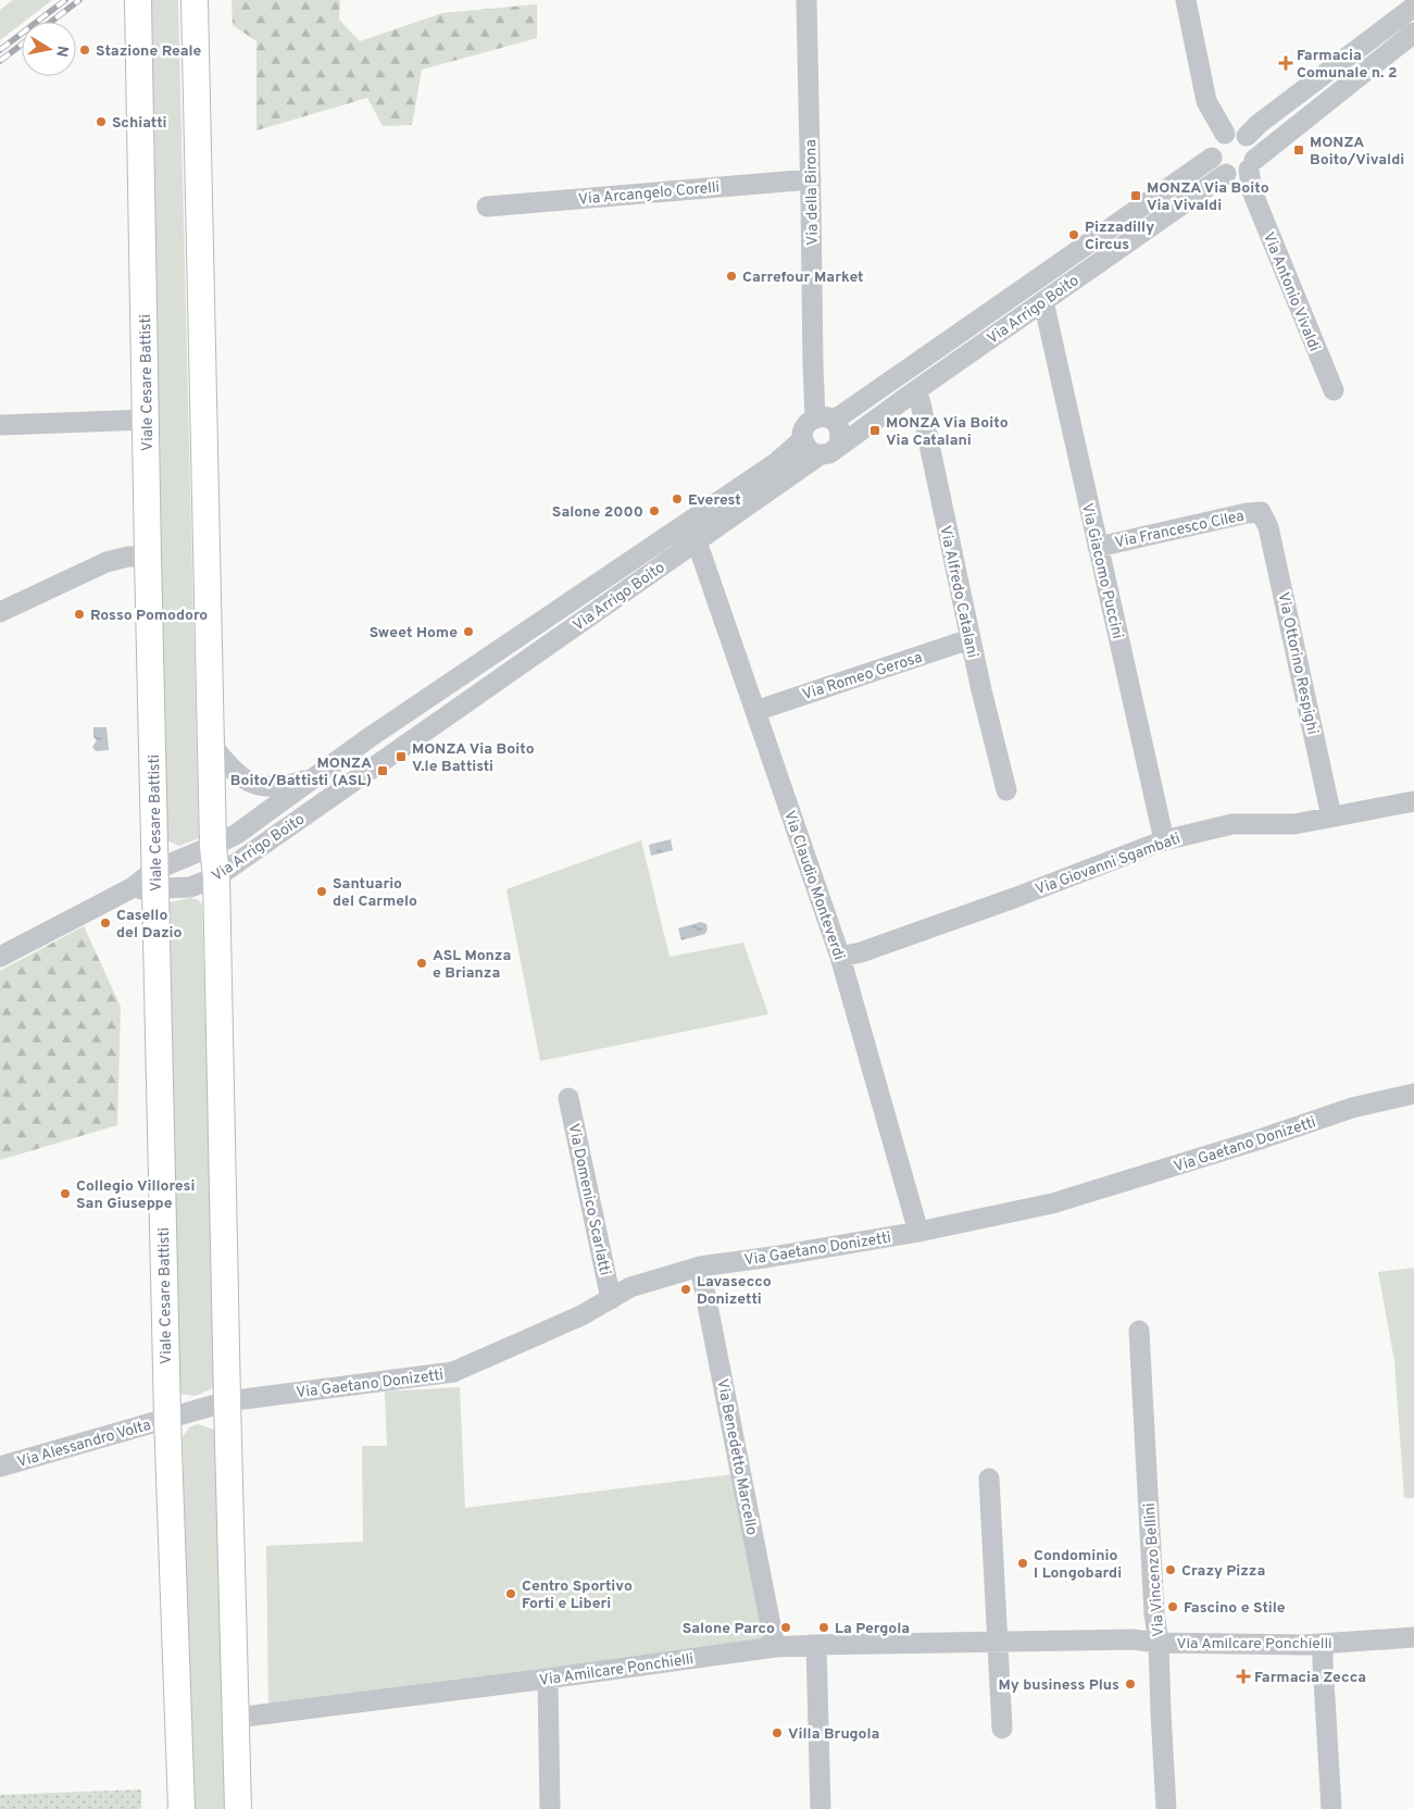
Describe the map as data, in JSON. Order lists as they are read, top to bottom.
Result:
{
  "streets": {
    "main road": ["Viale Cesare Battisti"],
    "street": [
      "Via Arcangelo Corelli",
      "Via della Birona",
      "Via Antonio Vivaldi",
      "Via Arrigo Boito",
      "Via Francesco Cilea",
      "Via Giacomo Puccini",
      "Via Alfredo Catalani",
      "Via Ottorino Respighi",
      "Via Romeo Gerosa",
      "Via Giovanni Sgambati",
      "Via Claudio Monteverdi",
      "Via Gaetano Donizetti",
      "Via Domenico Scarlatti",
      "Via Alessandro Volta",
      "Via Benedetto Marcello",
      "Via Vincenzo Bellini",
      "Via Amilcare Ponchielli"
    ]
  },
  "crossings": [
    ["Via Arcangelo Corelli", "Via della Birona"],
    ["Via della Birona", "Via Arrigo Boito"],
    ["Via Antonio Vivaldi", "Via Arrigo Boito"],
    ["Via Arrigo Boito", "Viale Cesare Battisti"],
    ["Via Arrigo Boito", "Via Giacomo Puccini"],
    ["Via Arrigo Boito", "Via Alfredo Catalani"],
    ["Via Arrigo Boito", "Via Claudio Monteverdi"],
    ["Viale Cesare Battisti", "Via Gaetano Donizetti"],
    ["Viale Cesare Battisti", "Via Alessandro Volta"],
    ["Via Francesco Cilea", "Via Giacomo Puccini"],
    ["Via Francesco Cilea", "Via Ottorino Respighi"],
    ["Via Giacomo Puccini", "Via Giovanni Sgambati"],
    ["Via Alfredo Catalani", "Via Romeo Gerosa"],
    ["Via Ottorino Respighi", "Via Giovanni Sgambati"],
    ["Via Romeo Gerosa", "Via Claudio Monteverdi"],
    ["Via Giovanni Sgambati", "Via Claudio Monteverdi"],
    ["Via Claudio Monteverdi", "Via Gaetano Donizetti"],
    ["Via Gaetano Donizetti", "Via Domenico Scarlatti"],
    ["Via Gaetano Donizetti", "Via Alessandro Volta"],
    ["Via Gaetano Donizetti", "Via Benedetto Marcello"],
    ["Via Benedetto Marcello", "Via Amilcare Ponchielli"],
    ["Via Vincenzo Bellini", "Via Amilcare Ponchielli"]
  ],
  "places": {
    "other": [
      "Stazione Reale",
      "Schiatti",
      "Pizzadilly Circus",
      "Carrefour Market",
      "Everest",
      "Salone 2000",
      "Rosso Pomodoro",
      "Sweet Home",
      "Santuario del Carmelo",
      "Casello del Dazio",
      "ASL Monza e Brianza",
      "Collegio Villoresi San Giuseppe",
      "Lavasecco Donizetti",
      "Condominio I Longobardi",
      "Crazy Pizza",
      "Centro Sportivo Forti e Liberi",
      "Fascino e Stile",
      "Salone Parco",
      "La Pergola",
      "My business Plus",
      "Villa Brugola"
    ],
    "health": ["Farmacia Comunale n. 2", "Farmacia Zecca"],
    "transit": [
      "MONZA Boito/Vivaldi",
      "MONZA Via Boito Via Vivaldi",
      "MONZA Via Boito Via Catalani",
      "MONZA Via Boito V.le Battisti",
      "MONZA Boito/Battisti (ASL)"
    ]
  },
  "north": "right"
}
